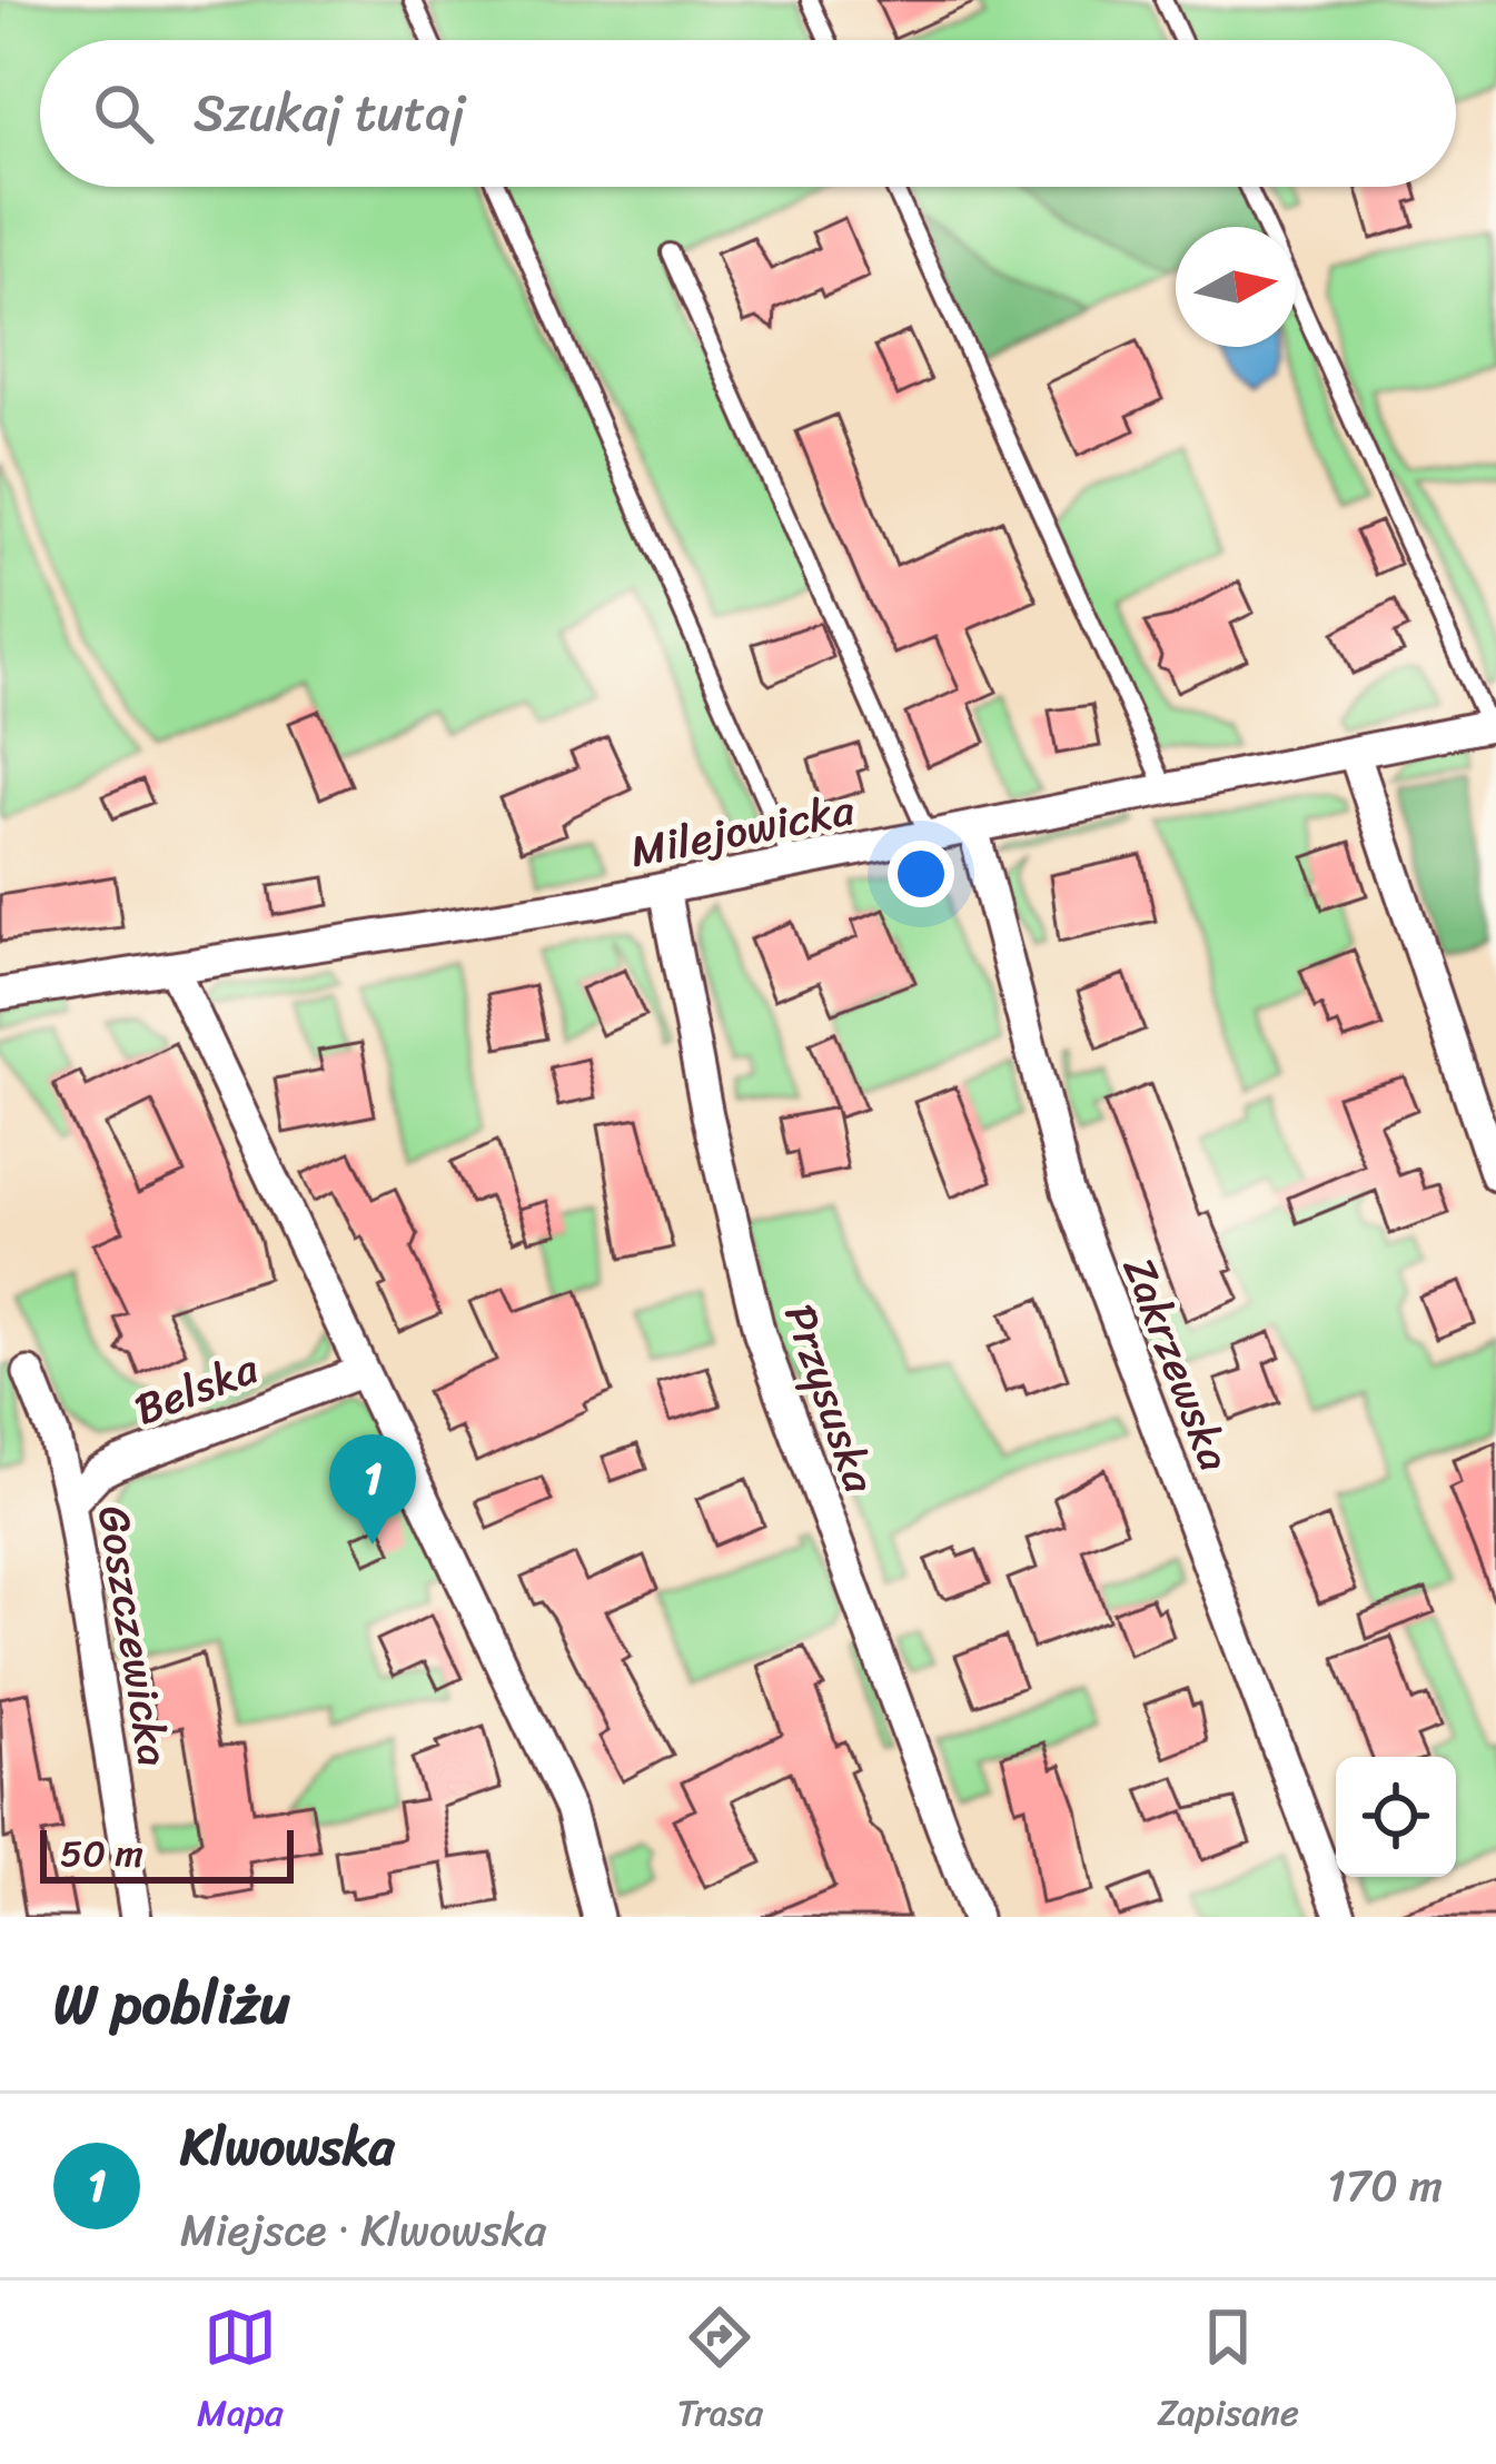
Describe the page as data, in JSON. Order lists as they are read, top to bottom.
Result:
{
  "streets": {
    "street": [
      "Milejowicka",
      "Zakrzewska",
      "Belska",
      "Przysuska",
      "Goszczewicka"
    ]
  },
  "crossings": [
    ["Milejowicka", "Zakrzewska"],
    ["Milejowicka", "Przysuska"],
    ["Belska", "Goszczewicka"]
  ],
  "scale_bar": "50 m",
  "north": "right",
  "page": {
    "search": "Szukaj tutaj",
    "pins": "1",
    "scale": "50 m",
    "heading": "W pobliżu",
    "list": [
      {
        "mark": "1",
        "name": "Klwowska",
        "note": "Miejsce · Klwowska",
        "value": "170 m"
      }
    ],
    "nav": ["Mapa", "Trasa", "Zapisane"]
  }
}
